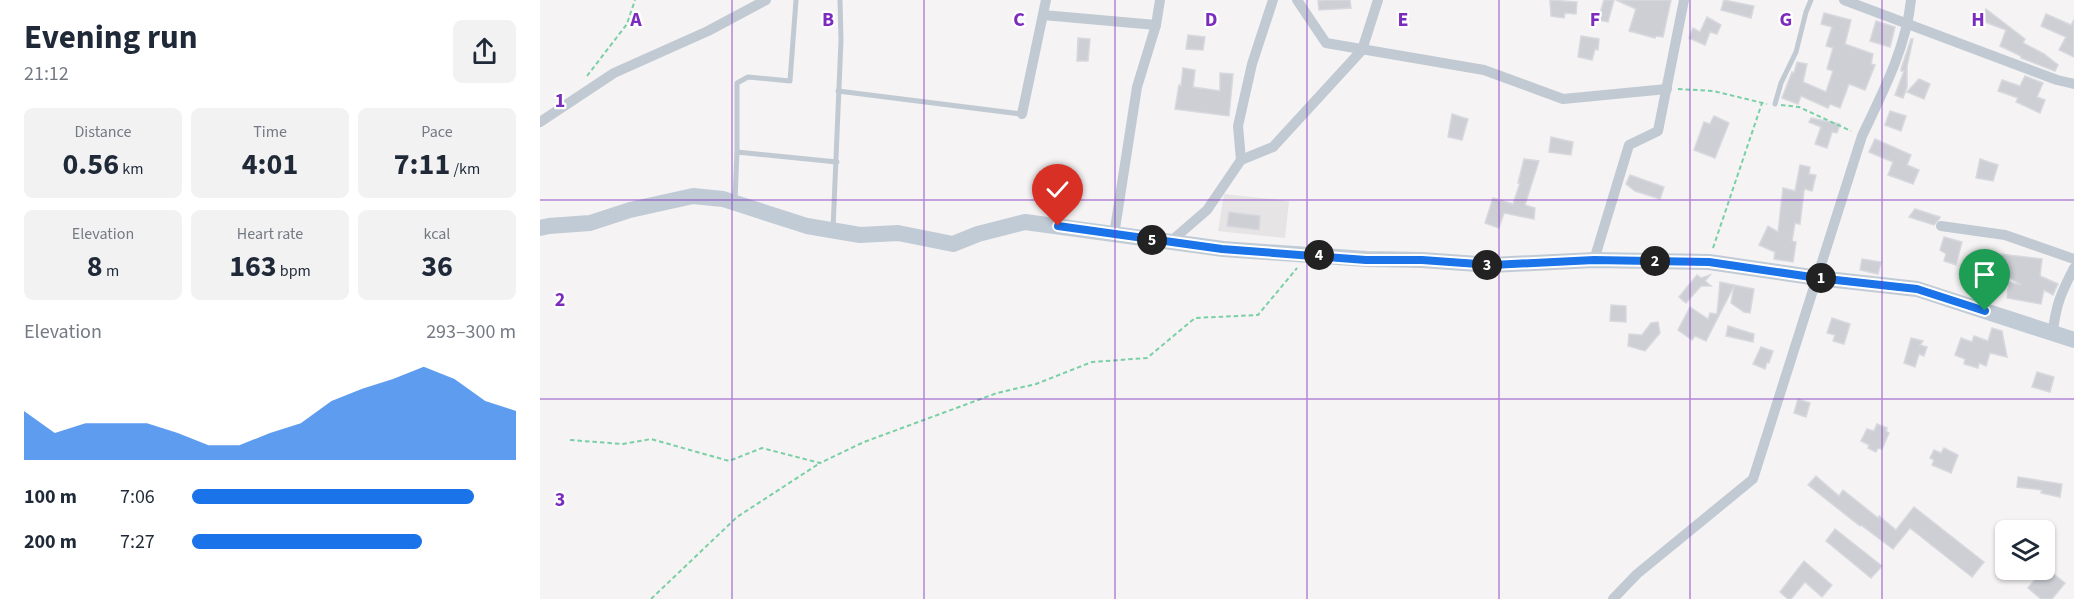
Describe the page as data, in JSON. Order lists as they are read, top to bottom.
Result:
{
  "page": {
    "heading": ["Evening run", "21:12"],
    "stats": [
      ["Distance", "0.56 km"],
      ["Time", "4:01"],
      ["Pace", "7:11 /km"],
      ["Elevation", "8 m"],
      ["Heart rate", "163 bpm"],
      ["kcal", "36"]
    ],
    "pins": [
      "5",
      "4",
      "2",
      "3",
      "1"
    ],
    "chart": ["Elevation", "293–300 m"],
    "list": [
      {
        "name": "100 m",
        "note": "7:06"
      },
      {
        "name": "200 m",
        "note": "7:27"
      }
    ]
  },
  "grid": {
    "columns": [
      "A",
      "B",
      "C",
      "D",
      "E",
      "F",
      "G",
      "H"
    ],
    "rows": ["1", "2", "3"]
  }
}
